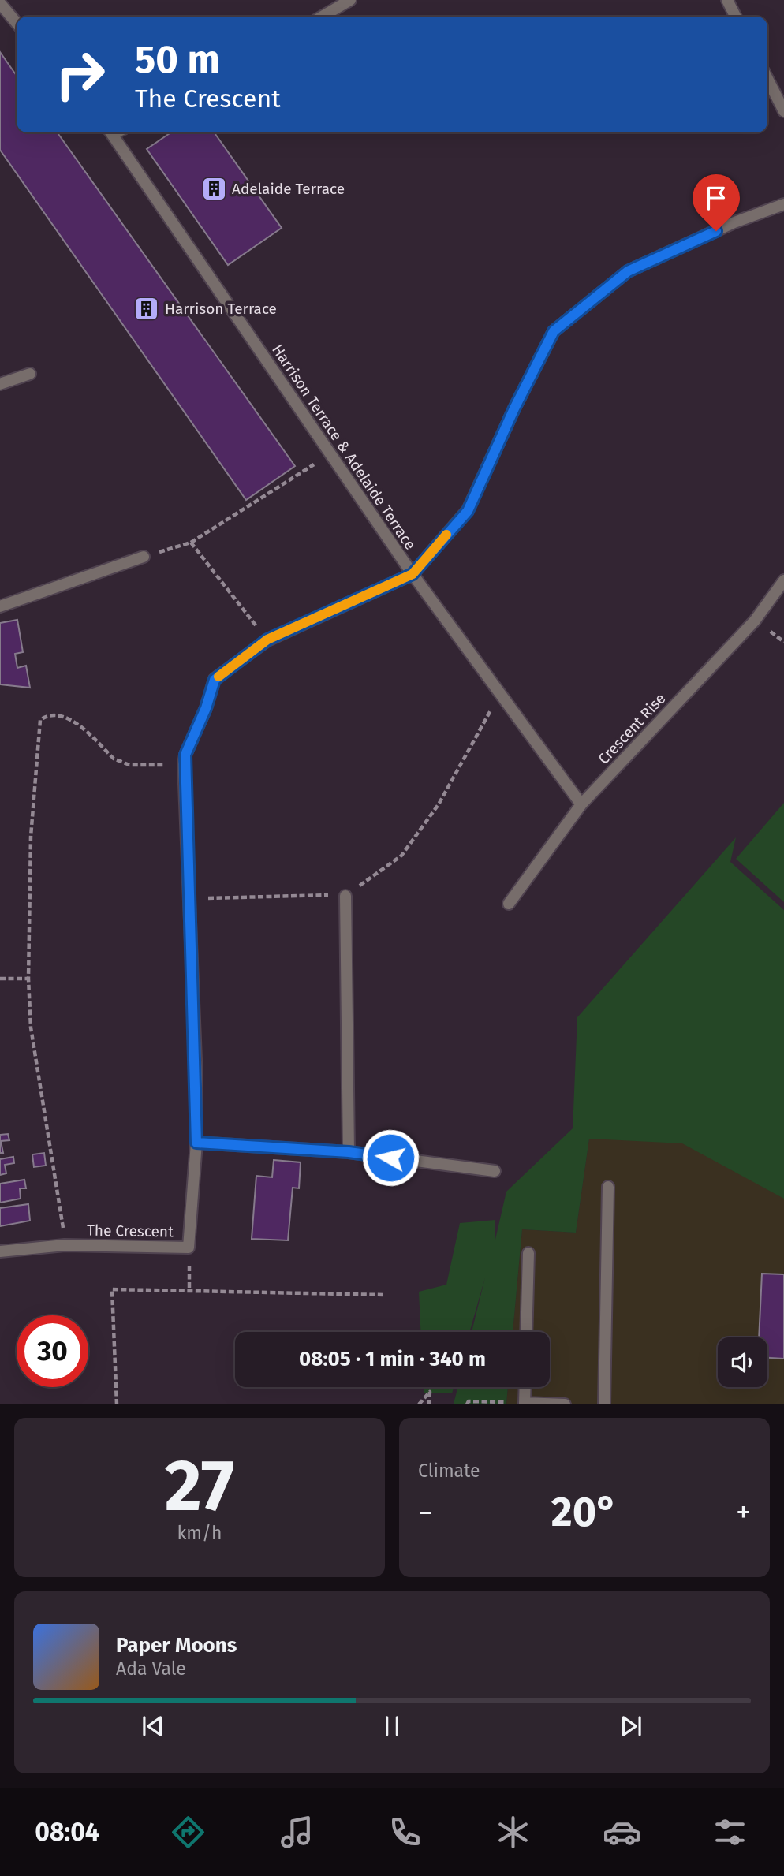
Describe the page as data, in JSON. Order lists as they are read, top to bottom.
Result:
{
  "streets": {
    "street": ["Harrison Terrace & Adelaide Terrace", "Crescent Rise", "The Crescent"]
  },
  "crossings": [
    ["Harrison Terrace & Adelaide Terrace", "Crescent Rise"],
    ["Harrison Terrace & Adelaide Terrace", "The Crescent"]
  ],
  "places": {
    "building": ["Adelaide Terrace", "Harrison Terrace"]
  },
  "page": {
    "turn": ["50 m", "The Crescent"],
    "limit": "30",
    "trip": "08:05 · 1 min · 340 m",
    "tile": [
      ["27", "km/h"],
      "Climate"
    ],
    "heat": ["−", "20°", "+"],
    "song": ["Paper Moons", "Ada Vale"],
    "tabs": "08:04"
  }
}
